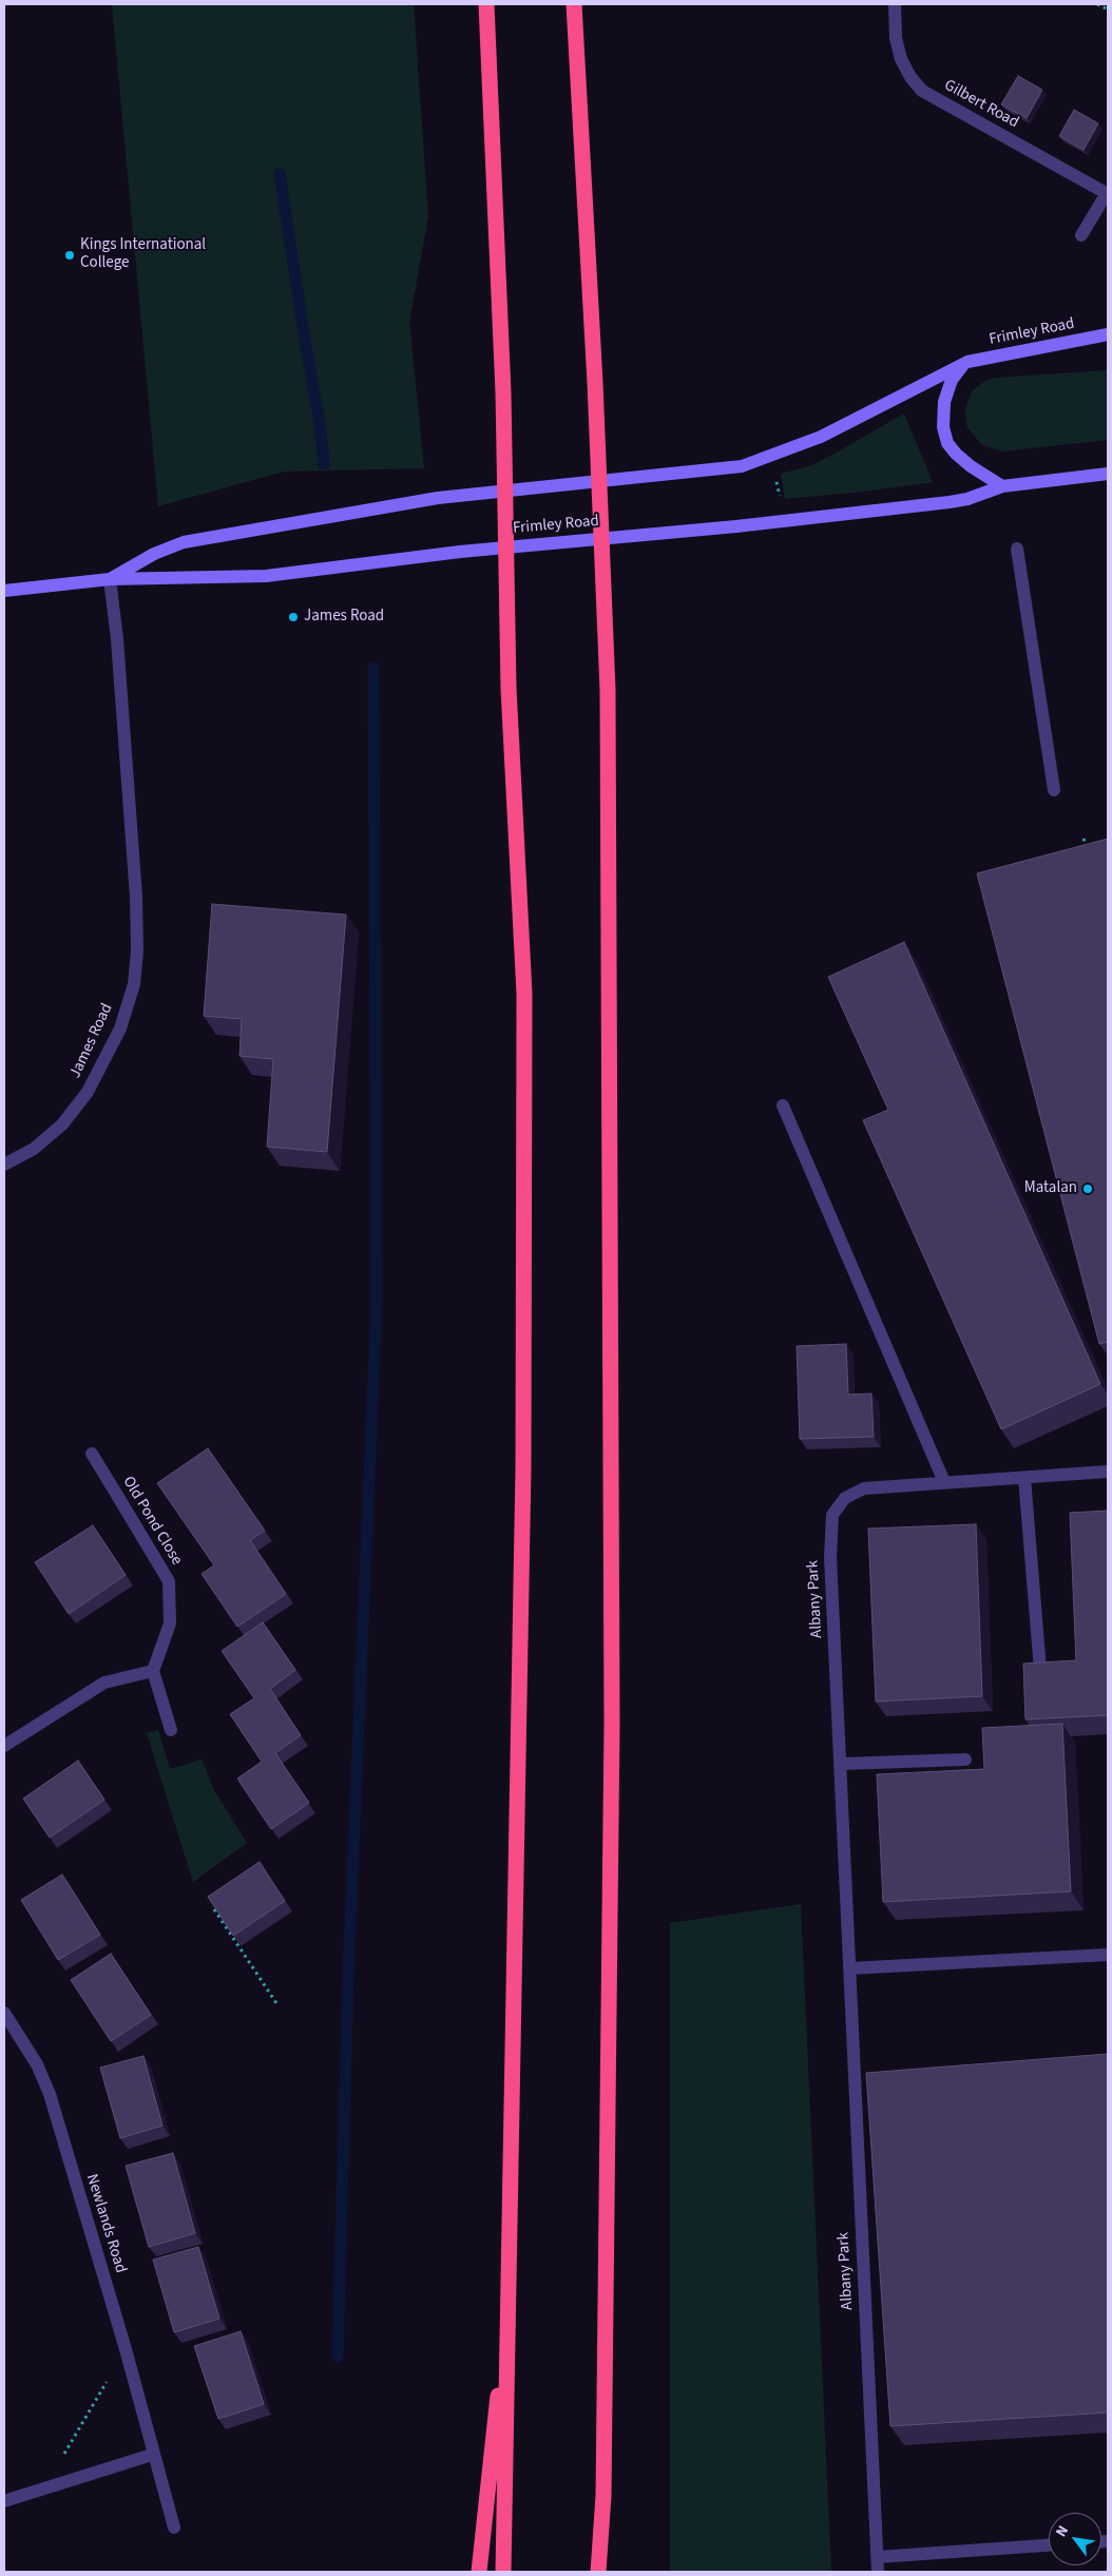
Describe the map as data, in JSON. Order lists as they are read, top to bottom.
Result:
{
  "streets": {
    "main road": ["Frimley Road"],
    "street": [
      "Gilbert Road",
      "James Road",
      "Old Pond Close",
      "Albany Park",
      "Newlands Road"
    ]
  },
  "crossings": [
    ["Frimley Road", "James Road"]
  ],
  "places": ["Kings International College", "James Road", "Matalan"],
  "north": "top left"
}
